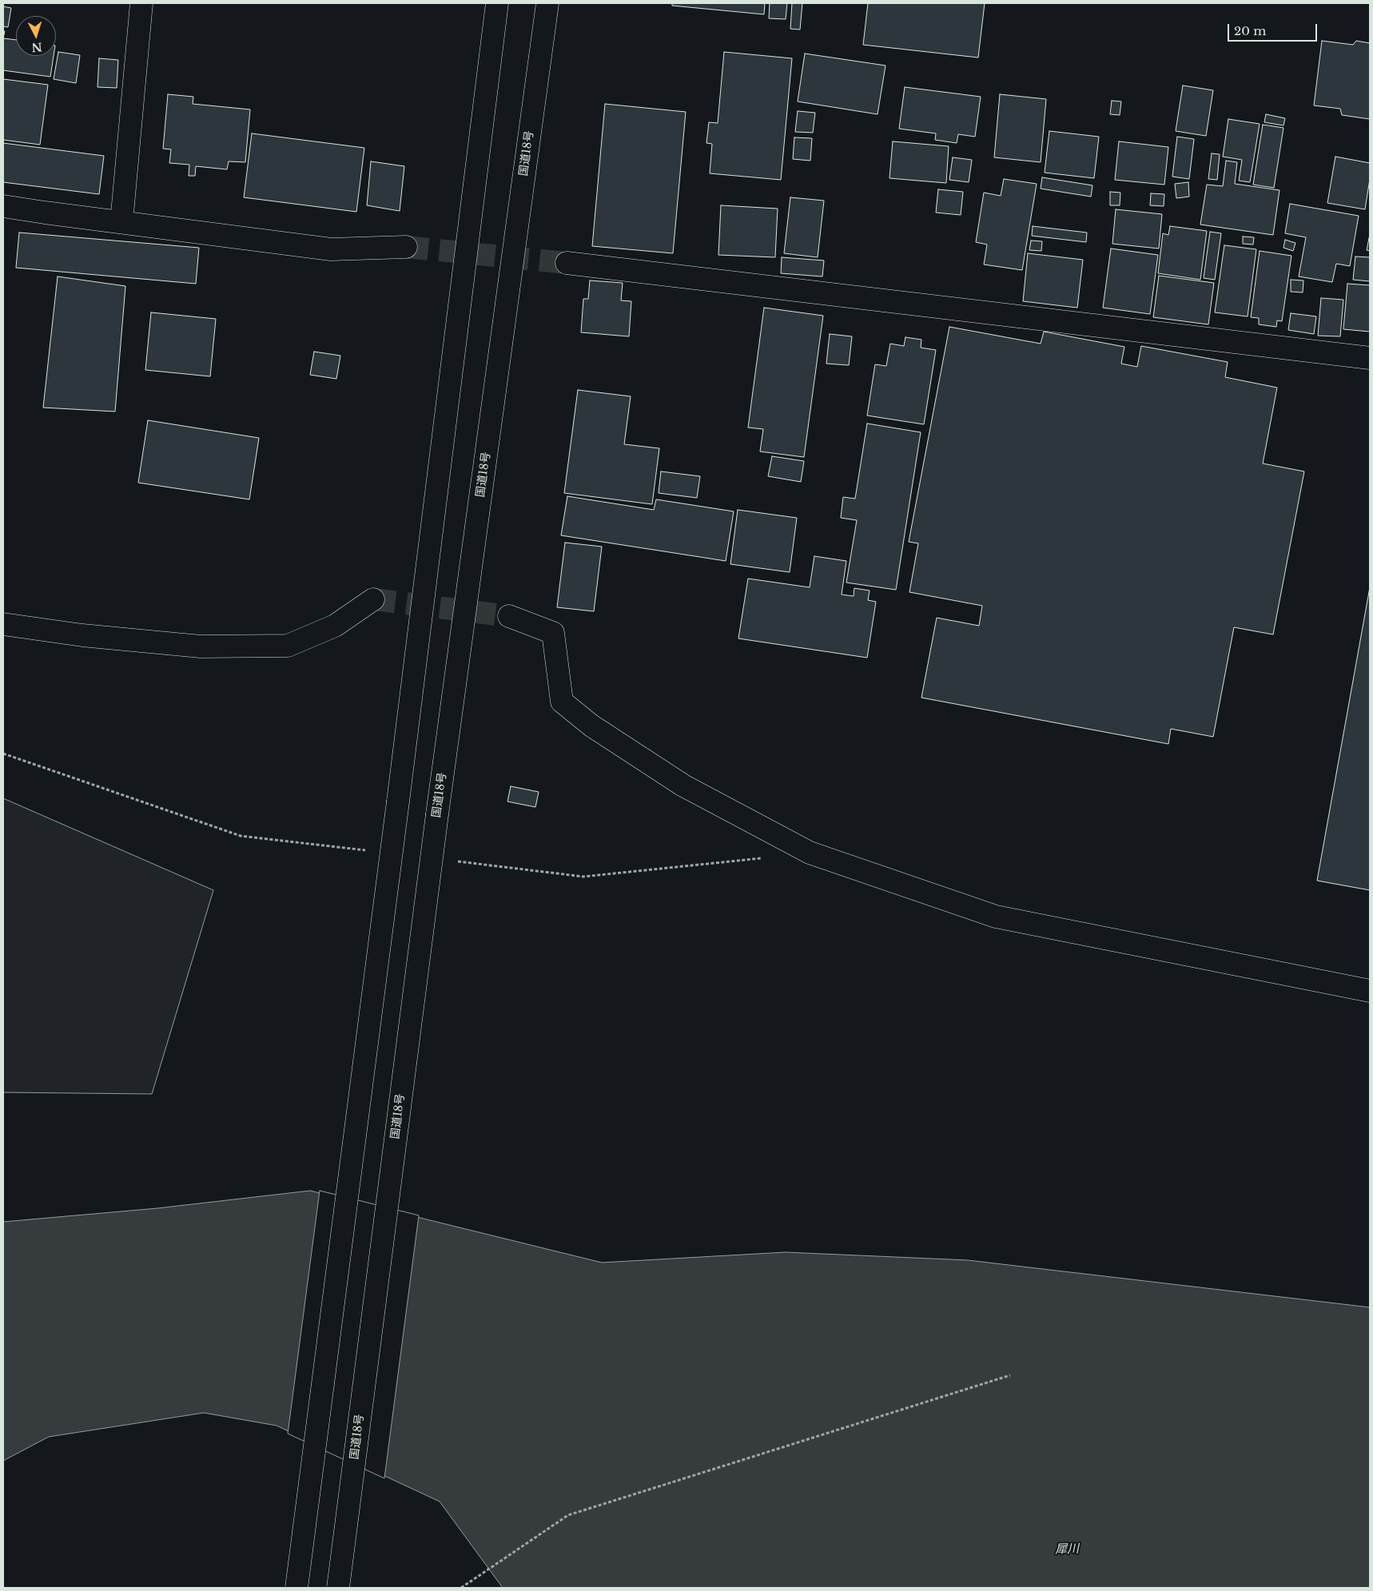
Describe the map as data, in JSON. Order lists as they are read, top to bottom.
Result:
{
  "streets": {
    "main road": ["国道18号"]
  },
  "water": ["犀川"],
  "scale_bar": "20 m",
  "north": "bottom"
}
